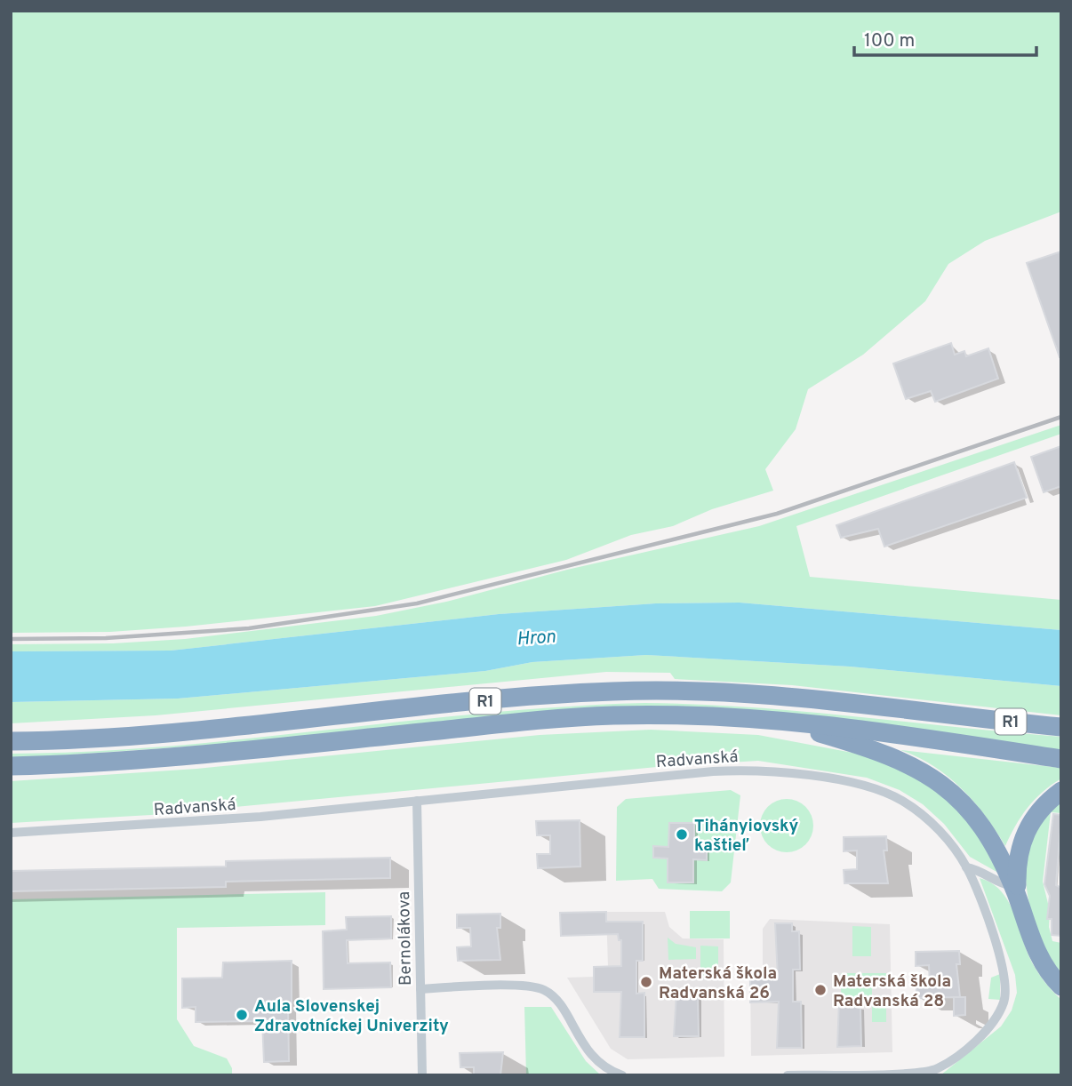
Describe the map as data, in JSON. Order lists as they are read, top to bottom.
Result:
{
  "streets": {
    "highway": ["R1"],
    "street": ["Radvanská", "Bernolákova"]
  },
  "crossings": [
    ["Radvanská", "Bernolákova"]
  ],
  "water": ["Hron"],
  "places": [
    "Tihányiovský kaštieľ",
    "Materská škola Radvanská 26",
    "Materská škola Radvanská 28",
    "Aula Slovenskej Zdravotníckej Univerzity"
  ],
  "scale_bar": "100 m"
}
